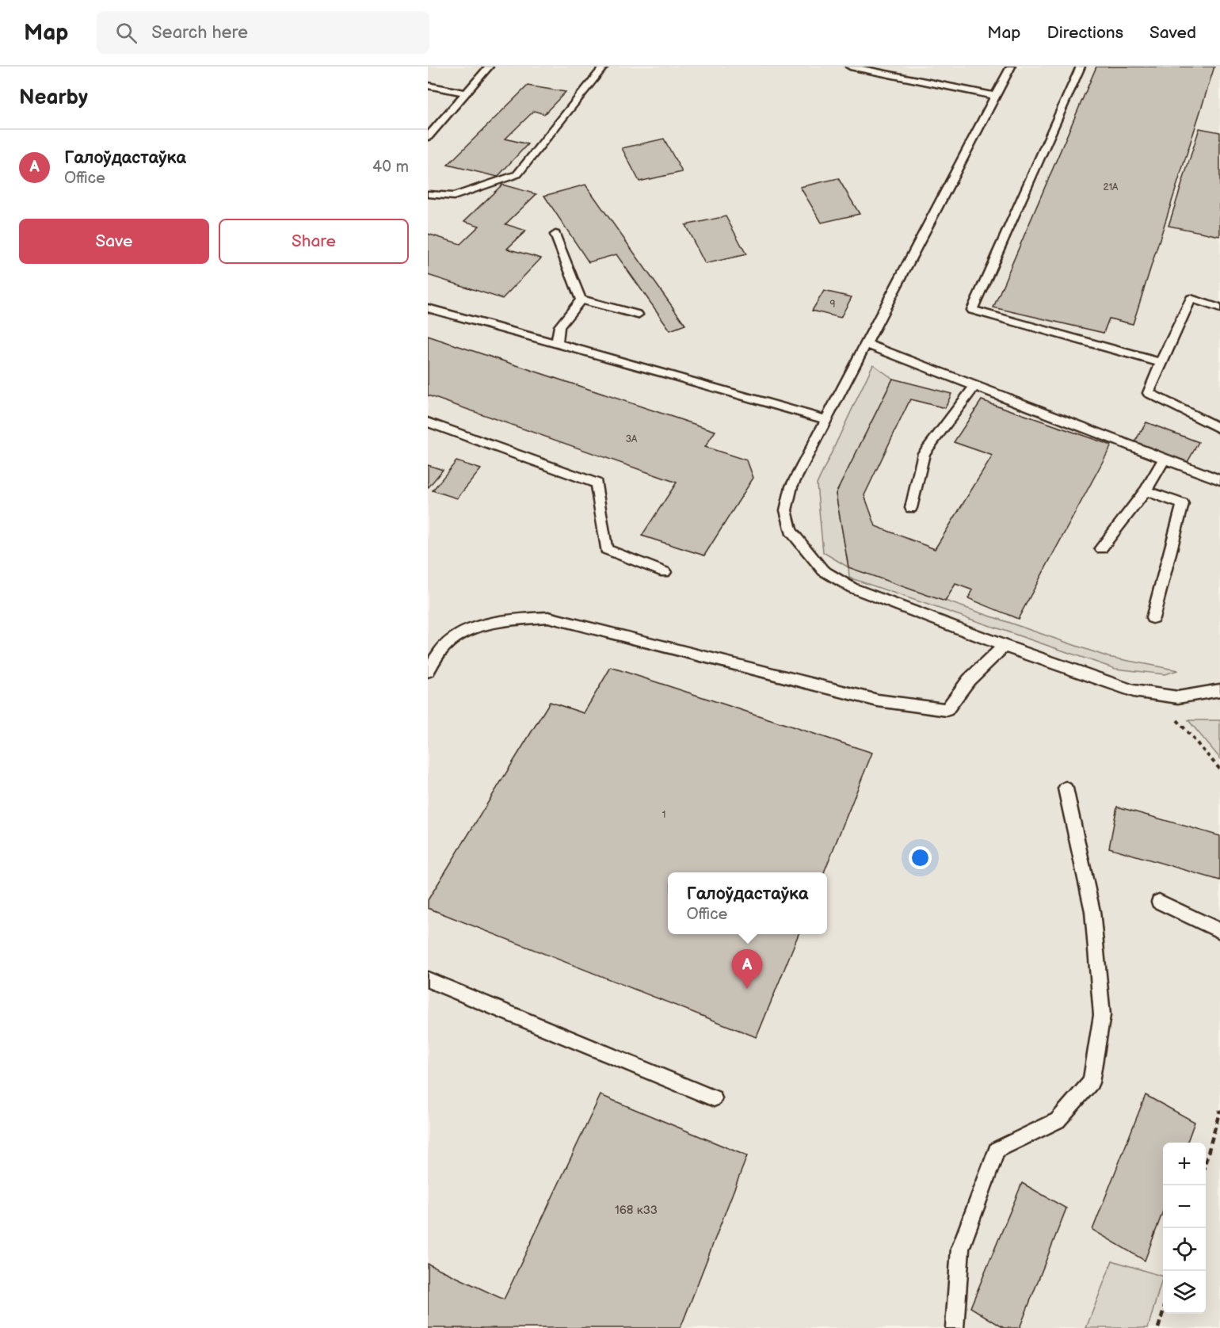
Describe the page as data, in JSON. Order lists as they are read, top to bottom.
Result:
{
  "house_numbers": [
    "21А",
    "9",
    "3А",
    "1",
    "168 к33"
  ],
  "page": {
    "header": "Map",
    "search": "Search here",
    "nav": ["Map", "Directions", "Saved"],
    "heading": "Nearby",
    "list": [
      {
        "mark": "A",
        "name": "Галоўдастаўка",
        "note": "Office",
        "value": "40 m"
      }
    ],
    "buttons": ["Save", "Share"],
    "popup": ["Галоўдастаўка", "Office"],
    "pins": "A",
    "map_buttons": ["+", "−"]
  }
}
